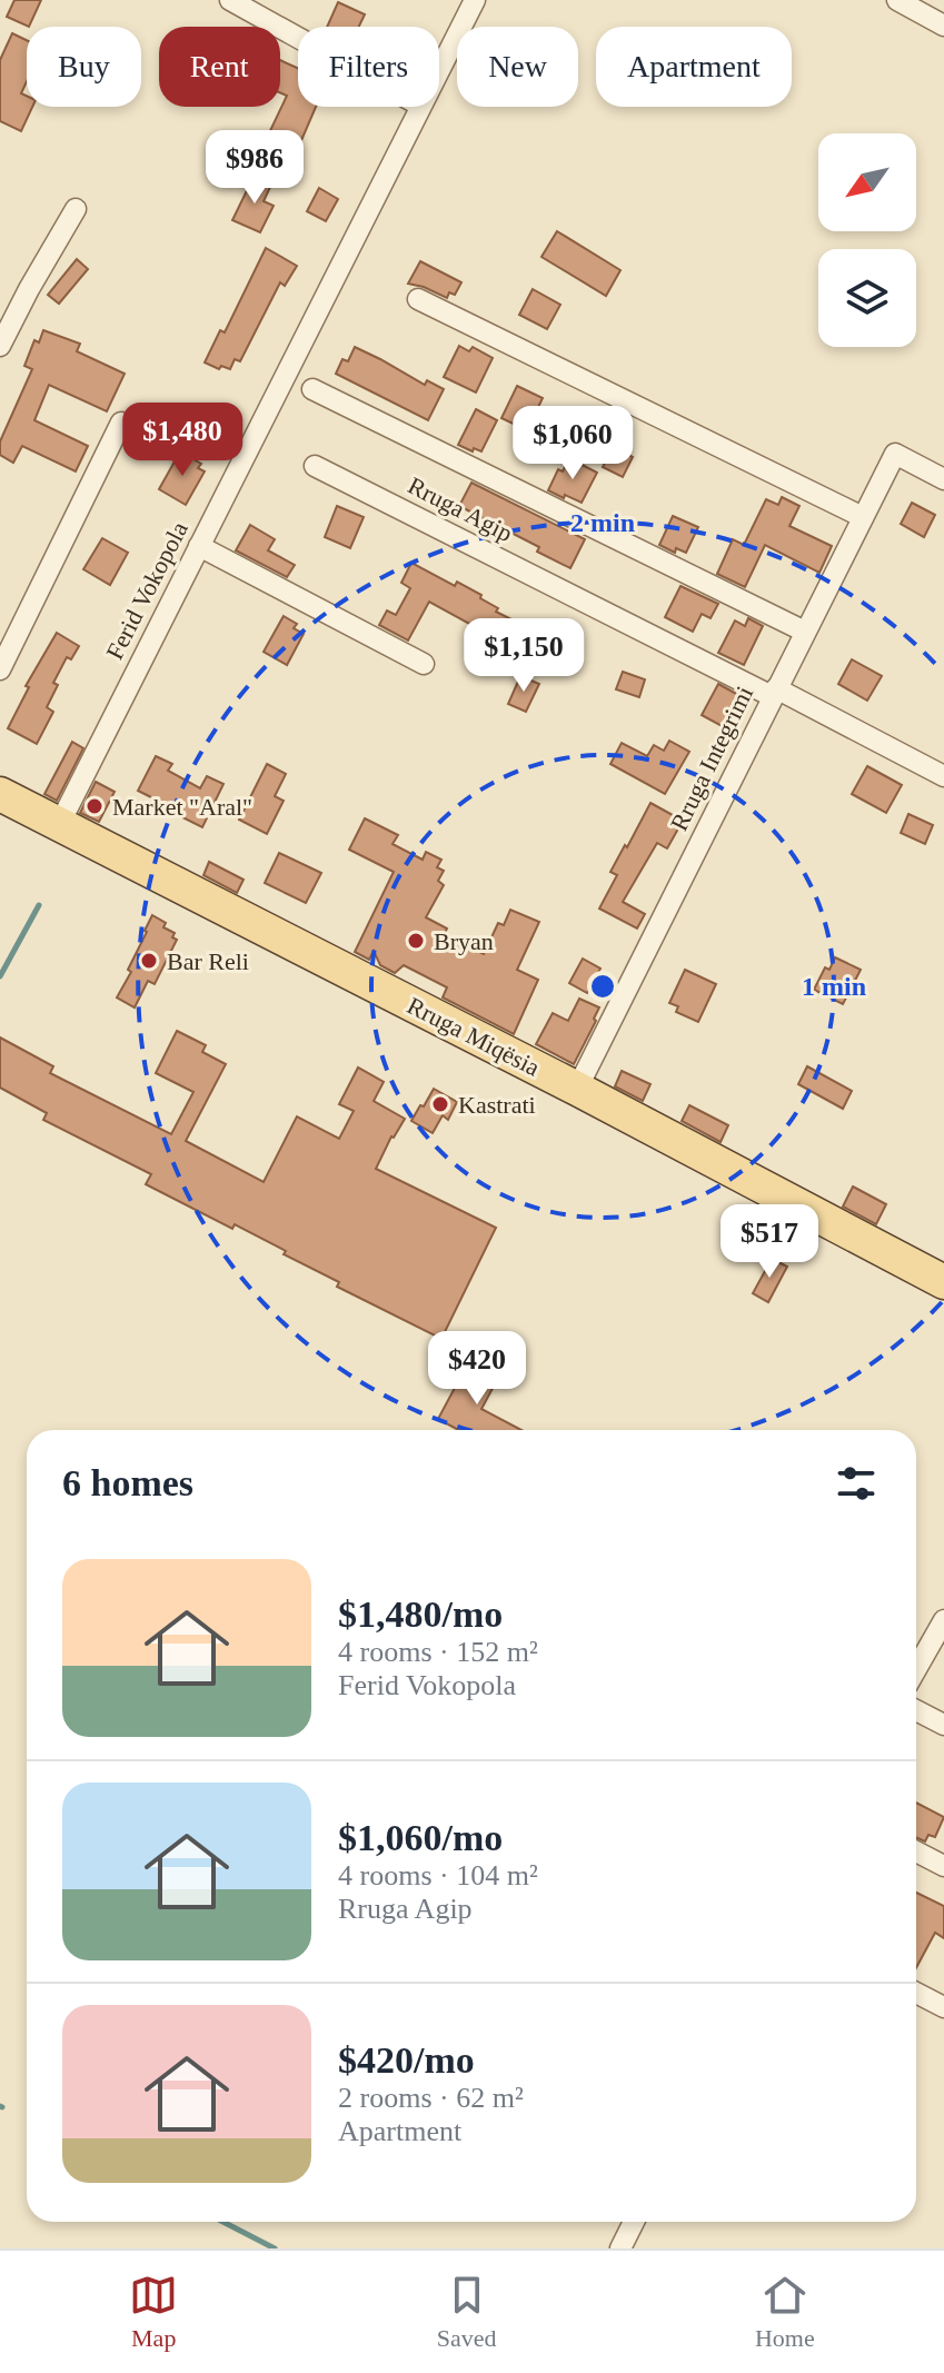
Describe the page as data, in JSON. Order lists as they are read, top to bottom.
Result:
{
  "streets": {
    "main road": ["Rruga Miqësia"],
    "street": ["Rruga Agip", "Ferid Vokopola", "Rruga Integrimi"]
  },
  "crossings": [
    ["Rruga Agip", "Rruga Integrimi"],
    ["Ferid Vokopola", "Rruga Miqësia"],
    ["Rruga Integrimi", "Rruga Miqësia"]
  ],
  "places": [
    "Market \"Aral\"",
    "Bryan",
    "Bar Reli",
    "Kastrati"
  ],
  "north": "bottom left",
  "page": {
    "chip": [
      "Buy",
      "Rent",
      "Filters",
      "New",
      "Apartment"
    ],
    "price": [
      "$986",
      "$1,480",
      "$1,060",
      "$1,150",
      "$517",
      "$420"
    ],
    "heading": "6 homes",
    "list": [
      {
        "name": "$1,480/mo",
        "note": "4 rooms · 152 m² · Ferid Vokopola"
      },
      {
        "name": "$1,060/mo",
        "note": "4 rooms · 104 m² · Rruga Agip"
      },
      {
        "name": "$420/mo",
        "note": "2 rooms · 62 m² · Apartment"
      }
    ],
    "tabs": ["Map", "Saved", "Home"]
  },
  "rings": ["2 min", "1 min"]
}
